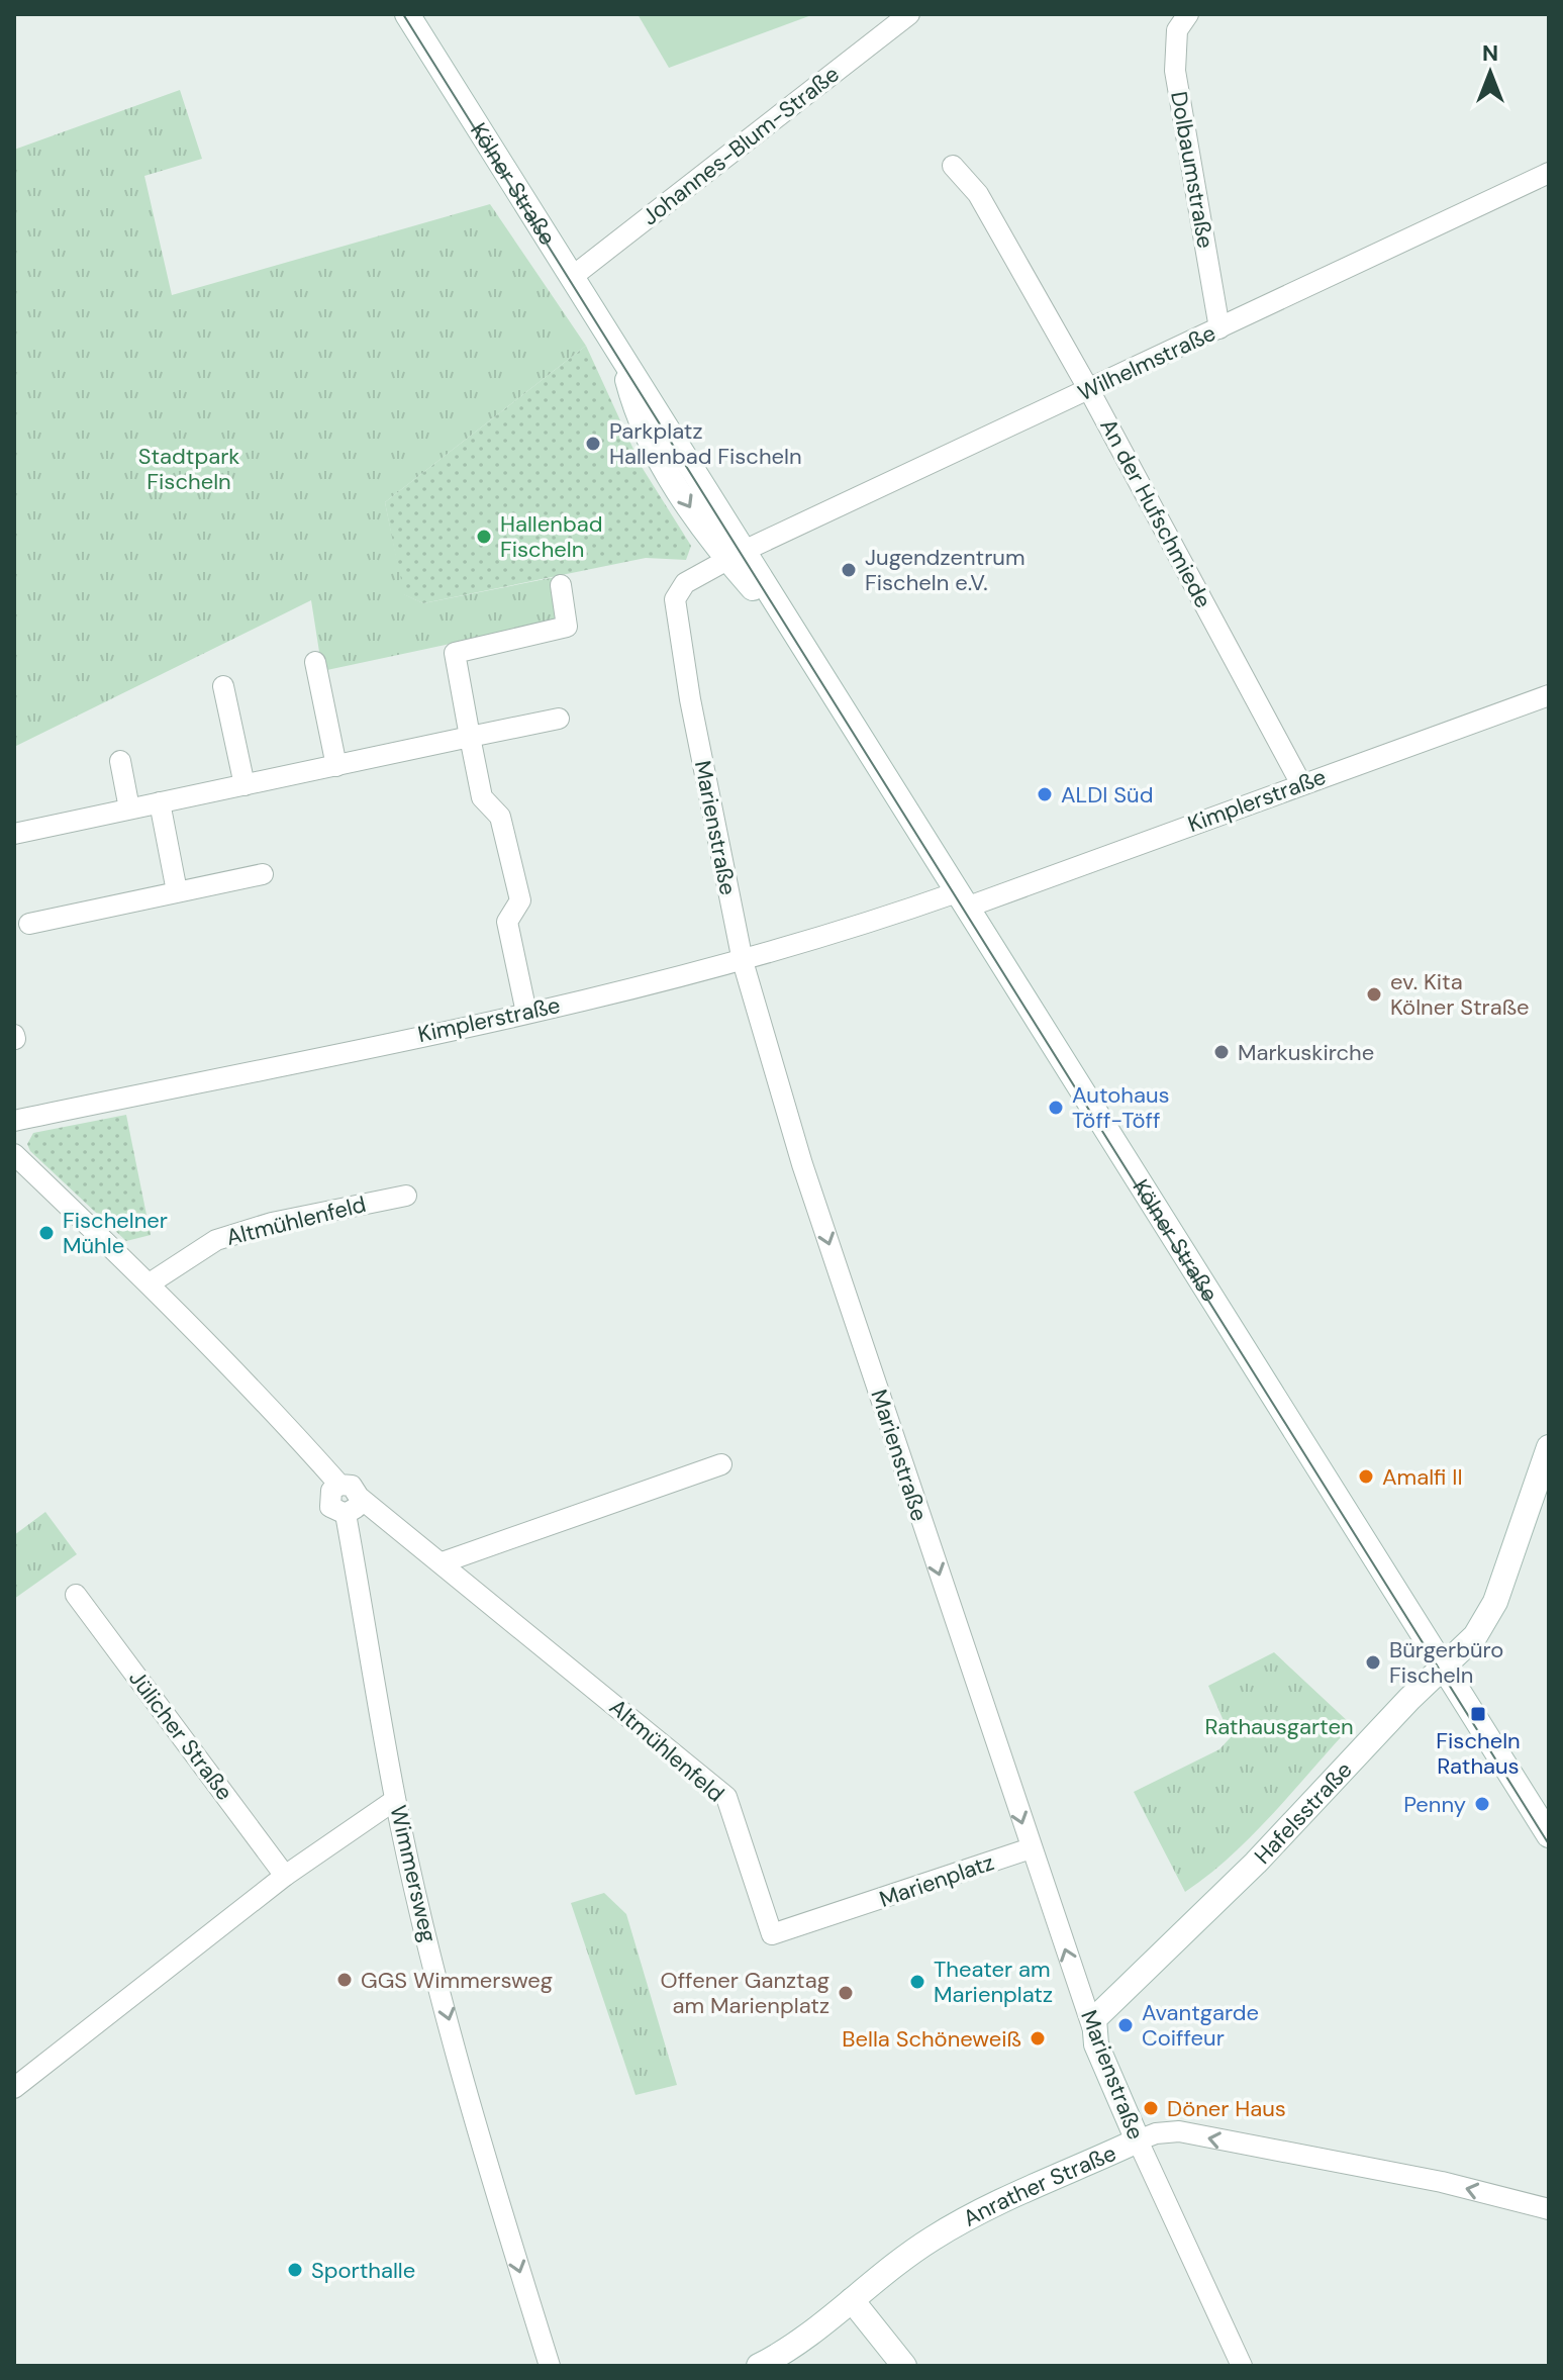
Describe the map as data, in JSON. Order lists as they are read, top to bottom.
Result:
{
  "streets": {
    "main road": [
      "Kölner Straße",
      "Marienstraße",
      "Hafelsstraße",
      "Anrather Straße"
    ],
    "street": [
      "Johannes-Blum-Straße",
      "Dolbaumstraße",
      "Wilhelmstraße",
      "An der Hufschmiede",
      "Kimplerstraße",
      "Altmühlenfeld",
      "Jülicher Straße",
      "Wimmersweg",
      "Marienplatz"
    ]
  },
  "crossings": [
    ["Johannes-Blum-Straße", "Kölner Straße"],
    ["Dolbaumstraße", "Wilhelmstraße"],
    ["Kölner Straße", "Wilhelmstraße"],
    ["Kölner Straße", "Kimplerstraße"],
    ["Kölner Straße", "Marienstraße"],
    ["Kölner Straße", "Hafelsstraße"],
    ["Wilhelmstraße", "An der Hufschmiede"],
    ["Wilhelmstraße", "Marienstraße"],
    ["An der Hufschmiede", "Kimplerstraße"],
    ["Kimplerstraße", "Marienstraße"],
    ["Marienstraße", "Hafelsstraße"],
    ["Marienstraße", "Marienplatz"],
    ["Marienstraße", "Anrather Straße"],
    ["Altmühlenfeld", "Wimmersweg"],
    ["Altmühlenfeld", "Marienplatz"]
  ],
  "one_way": ["Wimmersweg", "Anrather Straße"],
  "parks": ["Stadtpark Fischeln", "Rathausgarten"],
  "places": {
    "other": [
      "Parkplatz Hallenbad Fischeln",
      "Hallenbad Fischeln",
      "Jugendzentrum Fischeln e.V.",
      "ALDI Süd",
      "ev. Kita Kölner Straße",
      "Markuskirche",
      "Autohaus Töff-Töff",
      "Fischelner Mühle",
      "Amalfi II",
      "Bürgerbüro Fischeln",
      "Penny",
      "GGS Wimmersweg",
      "Theater am Marienplatz",
      "Offener Ganztag am Marienplatz",
      "Avantgarde Coiffeur",
      "Bella Schöneweiß",
      "Döner Haus",
      "Sporthalle"
    ],
    "transit": ["Fischeln Rathaus"]
  },
  "north": "top"
}
